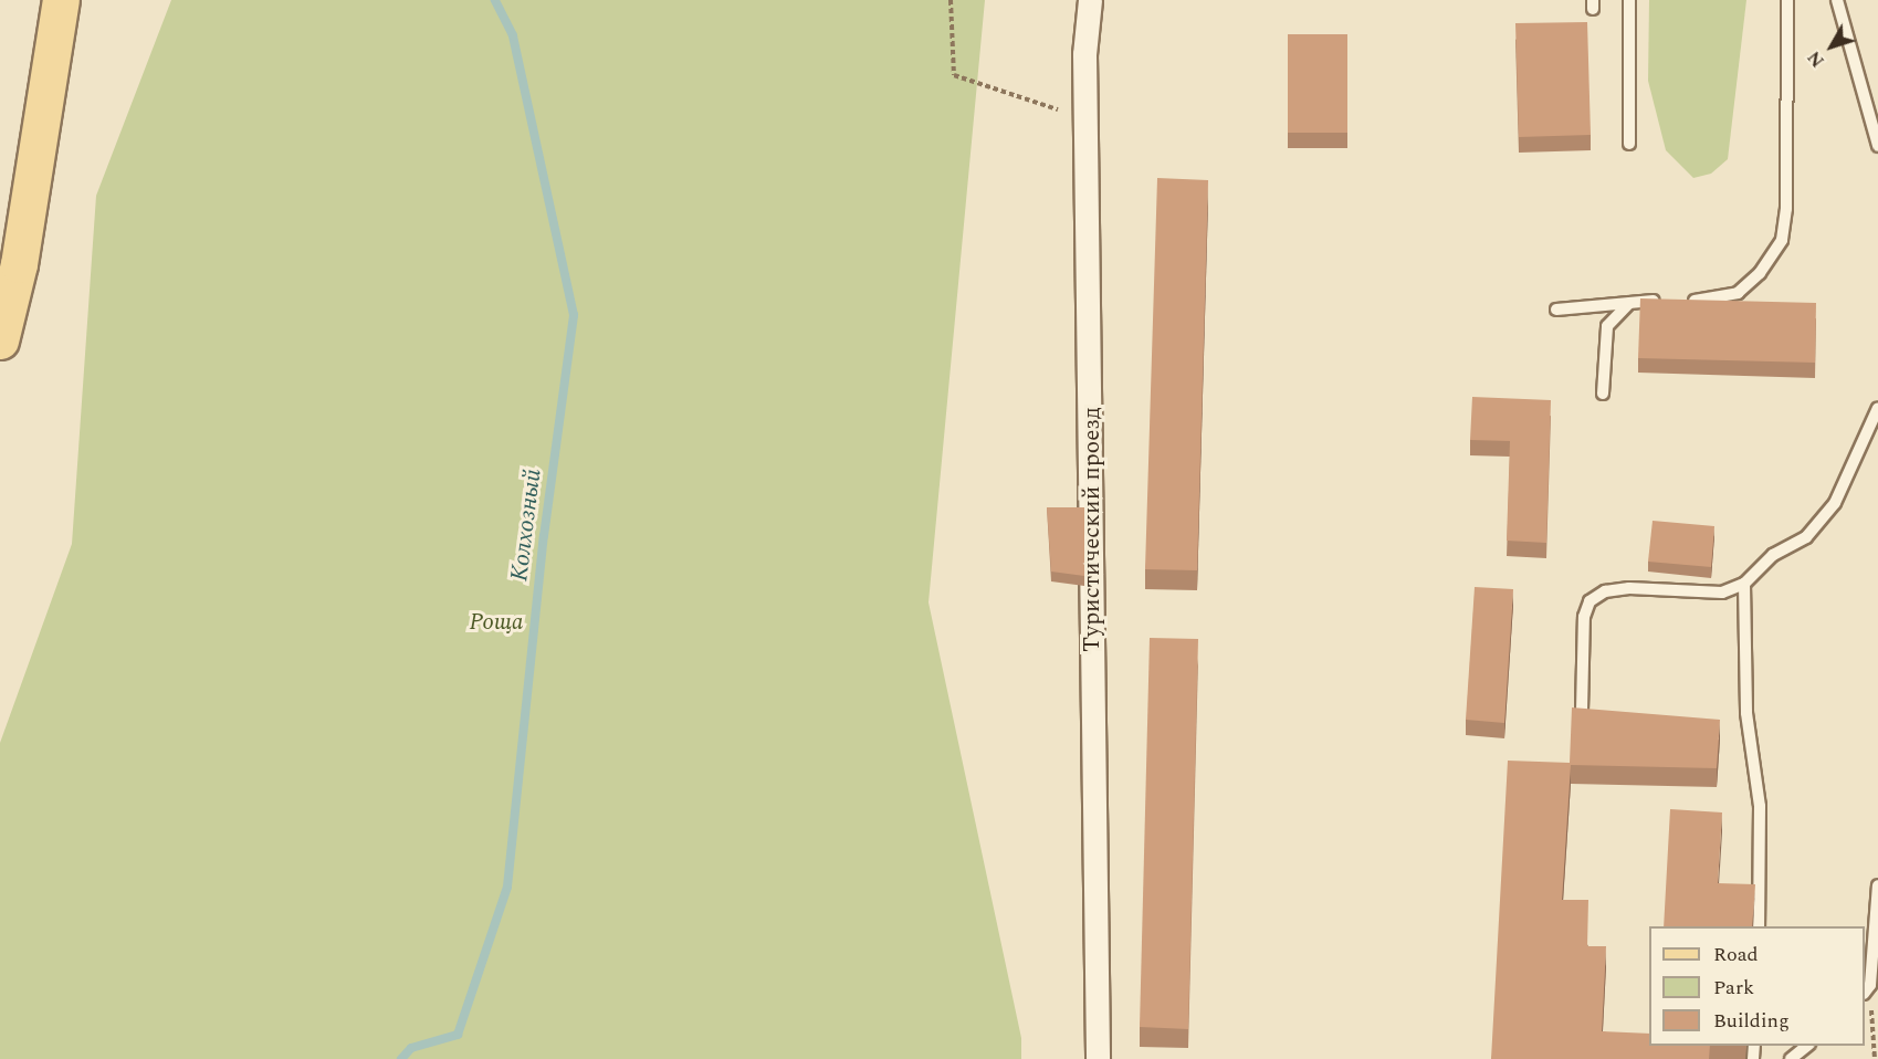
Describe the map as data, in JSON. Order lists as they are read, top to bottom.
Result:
{
  "streets": {
    "street": ["Туристический проезд"]
  },
  "water": ["Колхозный"],
  "parks": ["Роща"],
  "legend": ["Road", "Park", "Building"],
  "north": "bottom left"
}
